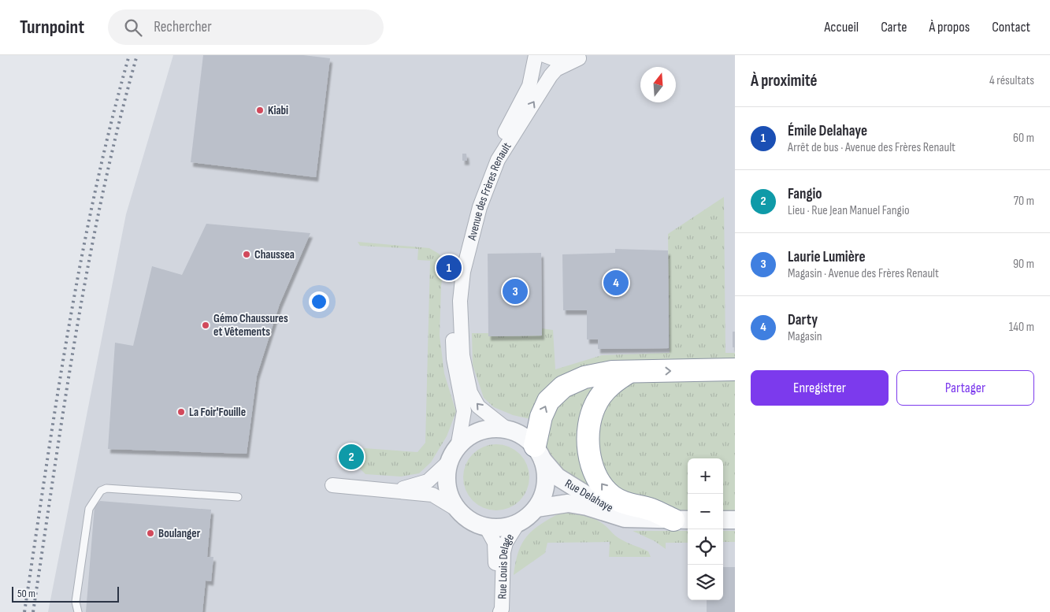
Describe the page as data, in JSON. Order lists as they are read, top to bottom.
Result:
{
  "streets": {
    "street": ["Avenue des Frères Renault", "Rue Delahaye", "Rue Louis Delage"]
  },
  "crossings": [
    ["Avenue des Frères Renault", "Rue Delahaye"],
    ["Avenue des Frères Renault", "Rue Louis Delage"],
    ["Rue Delahaye", "Rue Louis Delage"]
  ],
  "places": [
    "Kiabi",
    "Chaussea",
    "Gémo Chaussures et Vêtements",
    "La Foir'Fouille",
    "Boulanger"
  ],
  "scale_bar": "50 m",
  "north": "top",
  "page": {
    "header": "Turnpoint",
    "search": "Rechercher",
    "nav": [
      "Accueil",
      "Carte",
      "À propos",
      "Contact"
    ],
    "heading": ["À proximité", "4 résultats"],
    "list": [
      {
        "mark": "1",
        "name": "Émile Delahaye",
        "note": "Arrêt de bus · Avenue des Frères Renault",
        "value": "60 m"
      },
      {
        "mark": "2",
        "name": "Fangio",
        "note": "Lieu · Rue Jean Manuel Fangio",
        "value": "70 m"
      },
      {
        "mark": "3",
        "name": "Laurie Lumière",
        "note": "Magasin · Avenue des Frères Renault",
        "value": "90 m"
      },
      {
        "mark": "4",
        "name": "Darty",
        "note": "Magasin",
        "value": "140 m"
      }
    ],
    "pins": [
      "1",
      "4",
      "3",
      "2"
    ],
    "buttons": ["Enregistrer", "Partager"],
    "map_buttons": ["+", "−"],
    "scale": "50 m"
  }
}
